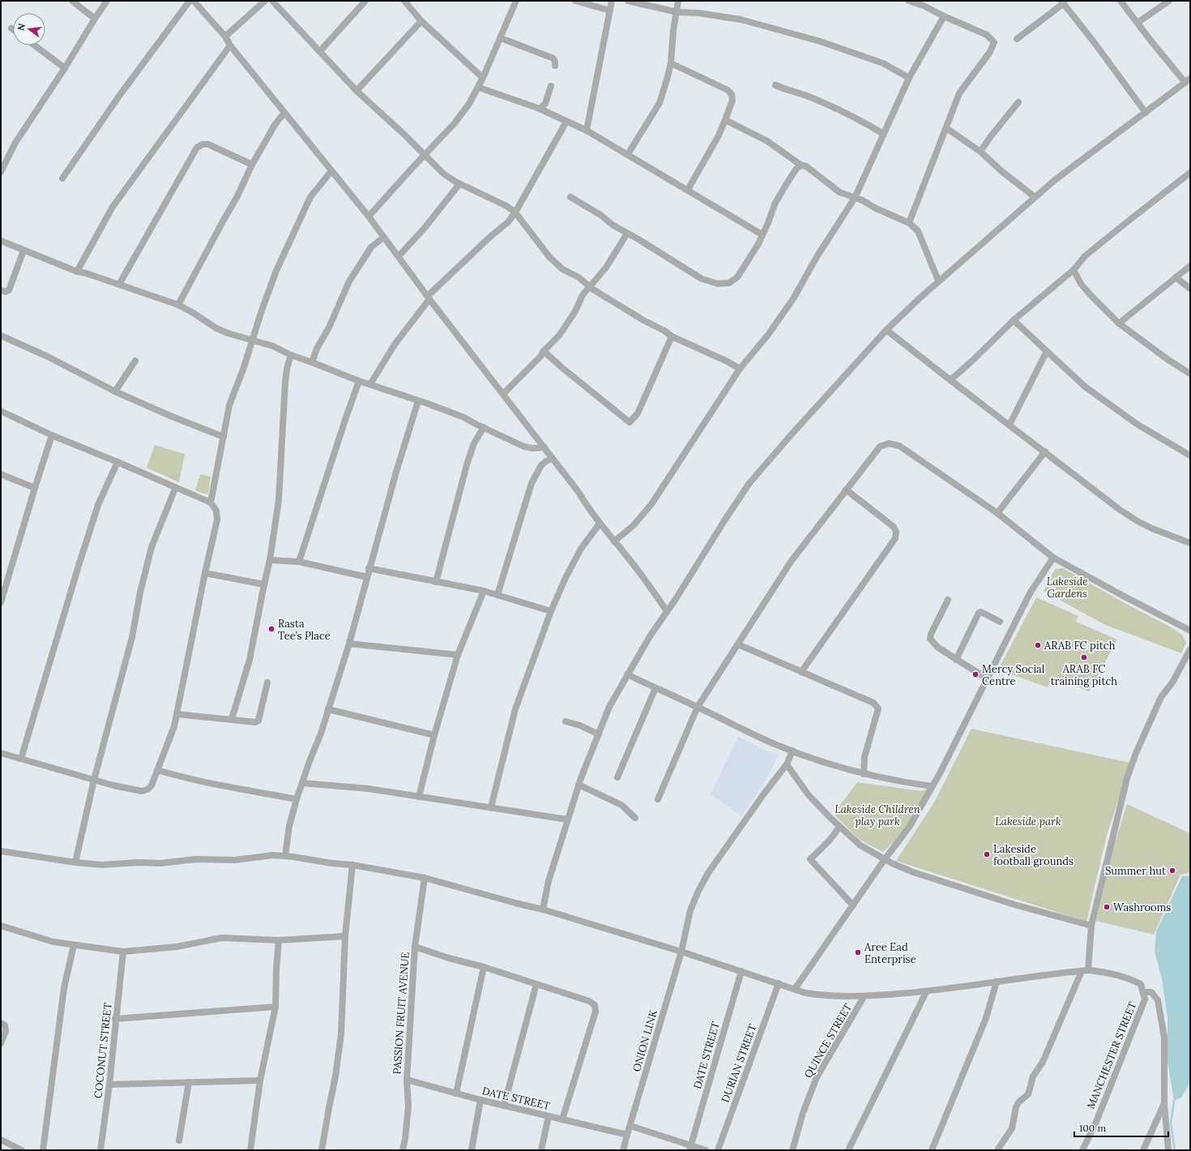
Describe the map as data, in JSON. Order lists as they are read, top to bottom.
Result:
{
  "streets": {
    "street": [
      "PASSION FRUIT AVENUE",
      "ONION LINK",
      "QUINCE STREET",
      "COCONUT STREET",
      "DATE STREET",
      "MANCHESTER STREET",
      "DURIAN STREET"
    ]
  },
  "crossings": [
    ["PASSION FRUIT AVENUE", "DATE STREET"],
    ["ONION LINK", "DATE STREET"]
  ],
  "parks": ["Lakeside Gardens", "Lakeside Children play park", "Lakeside park"],
  "places": [
    "Rasta Tee’s Place",
    "ARAB FC pitch",
    "ARAB FC training pitch",
    "Mercy Social Centre",
    "Lakeside football grounds",
    "Summer hut",
    "Washrooms",
    "Aree Ead Enterprise"
  ],
  "scale_bar": "100 m",
  "north": "left"
}
